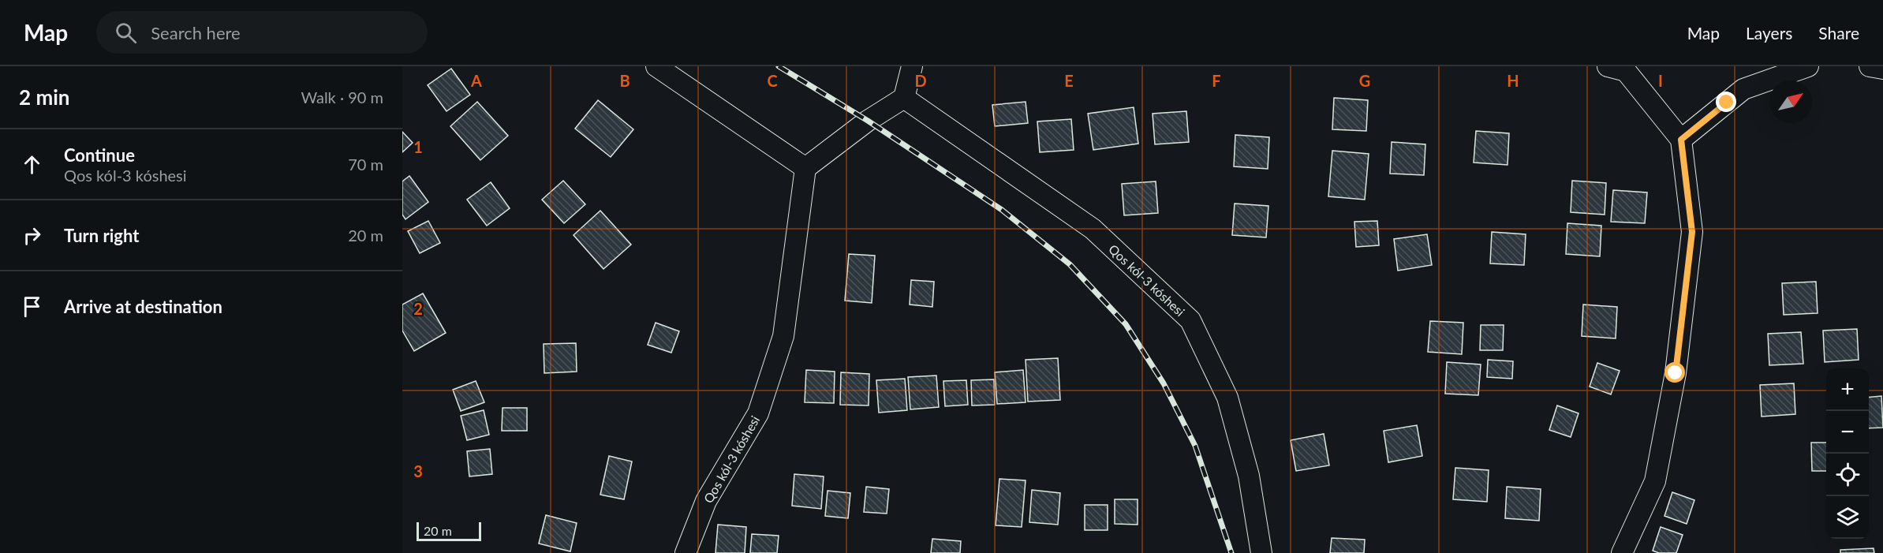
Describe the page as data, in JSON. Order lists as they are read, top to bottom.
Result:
{
  "streets": {
    "street": ["Qos kól-3 kóshesi"]
  },
  "scale_bar": "20 m",
  "north": "top right",
  "page": {
    "header": "Map",
    "search": "Search here",
    "nav": ["Map", "Layers", "Share"],
    "heading": ["2 min", "Walk · 90 m"],
    "list": [
      ["Continue", "Qos kól-3 kóshesi", "70 m"],
      ["Turn right", "20 m"],
      "Arrive at destination"
    ],
    "map_buttons": ["+", "−"],
    "scale": "20 m"
  },
  "grid": {
    "columns": [
      "A",
      "B",
      "C",
      "D",
      "E",
      "F",
      "G",
      "H",
      "I"
    ],
    "rows": ["1", "2", "3"]
  }
}
